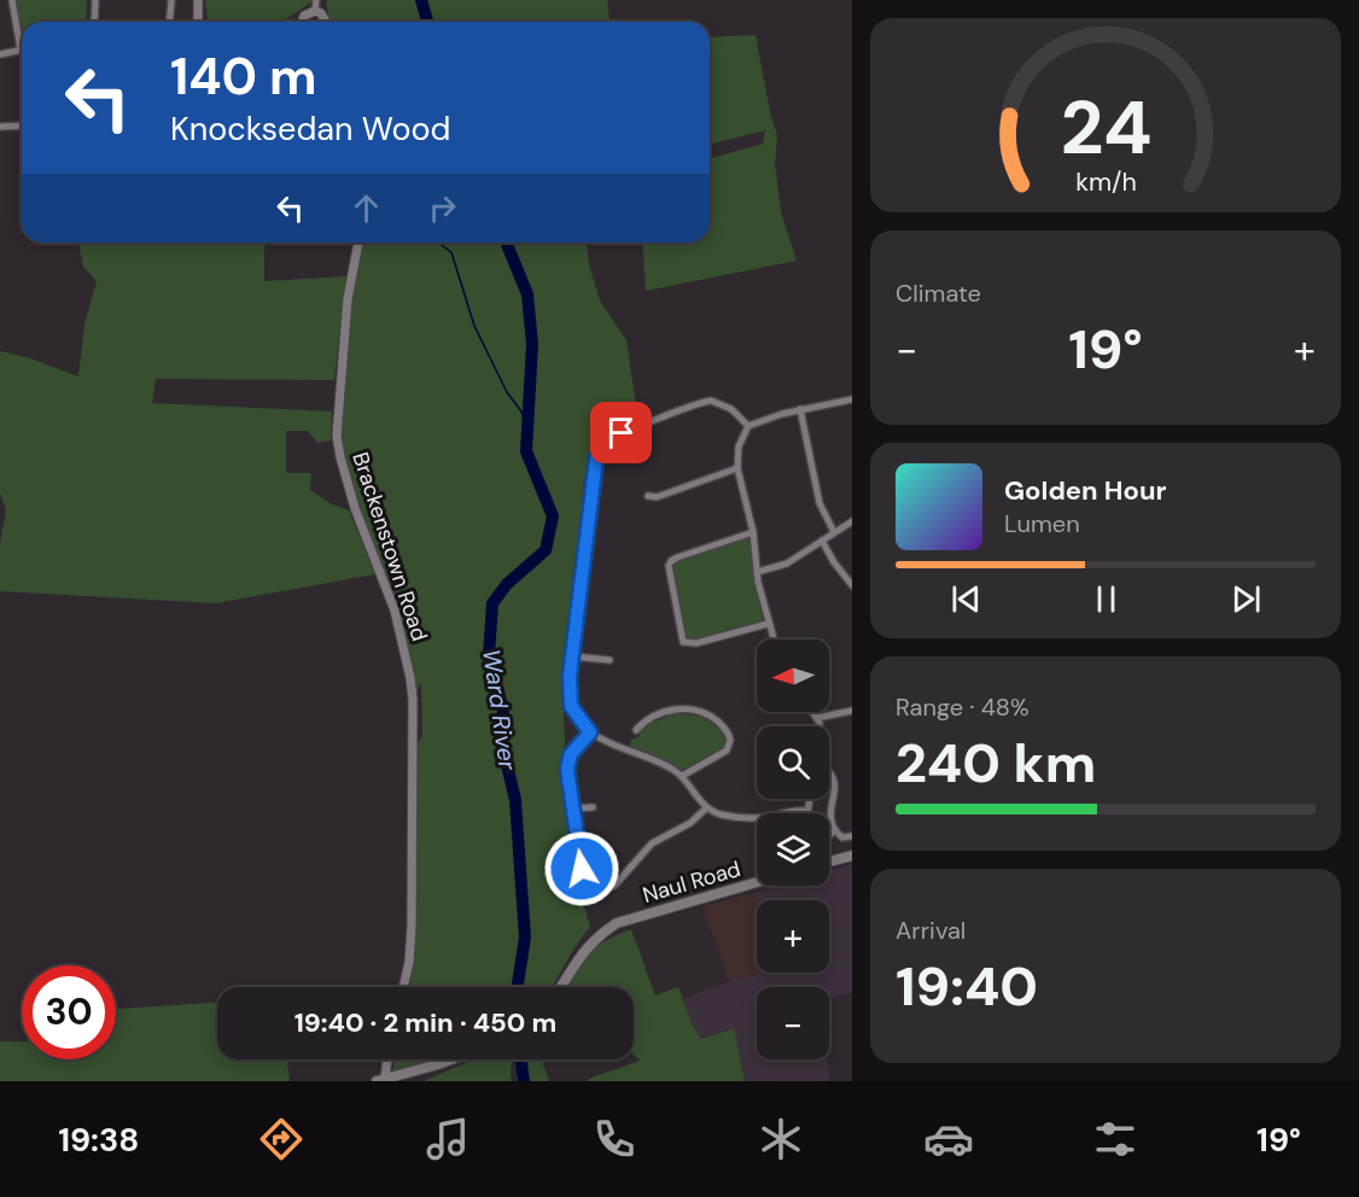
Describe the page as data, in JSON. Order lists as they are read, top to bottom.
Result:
{
  "streets": {
    "main road": ["Naul Road"],
    "street": ["Brackenstown Road"]
  },
  "water": ["Ward River"],
  "north": "left",
  "page": {
    "turn": ["140 m", "Knocksedan Wood"],
    "tile": [
      "Climate",
      ["Range · 48%", "240 km"],
      ["Arrival", "19:40"]
    ],
    "heat": ["−", "19°", "+"],
    "song": ["Golden Hour", "Lumen"],
    "map_buttons": ["+", "−"],
    "limit": "30",
    "trip": "19:40 · 2 min · 450 m",
    "tabs": ["19:38", "19°"],
    "gauge": ["24", "km/h"]
  }
}
